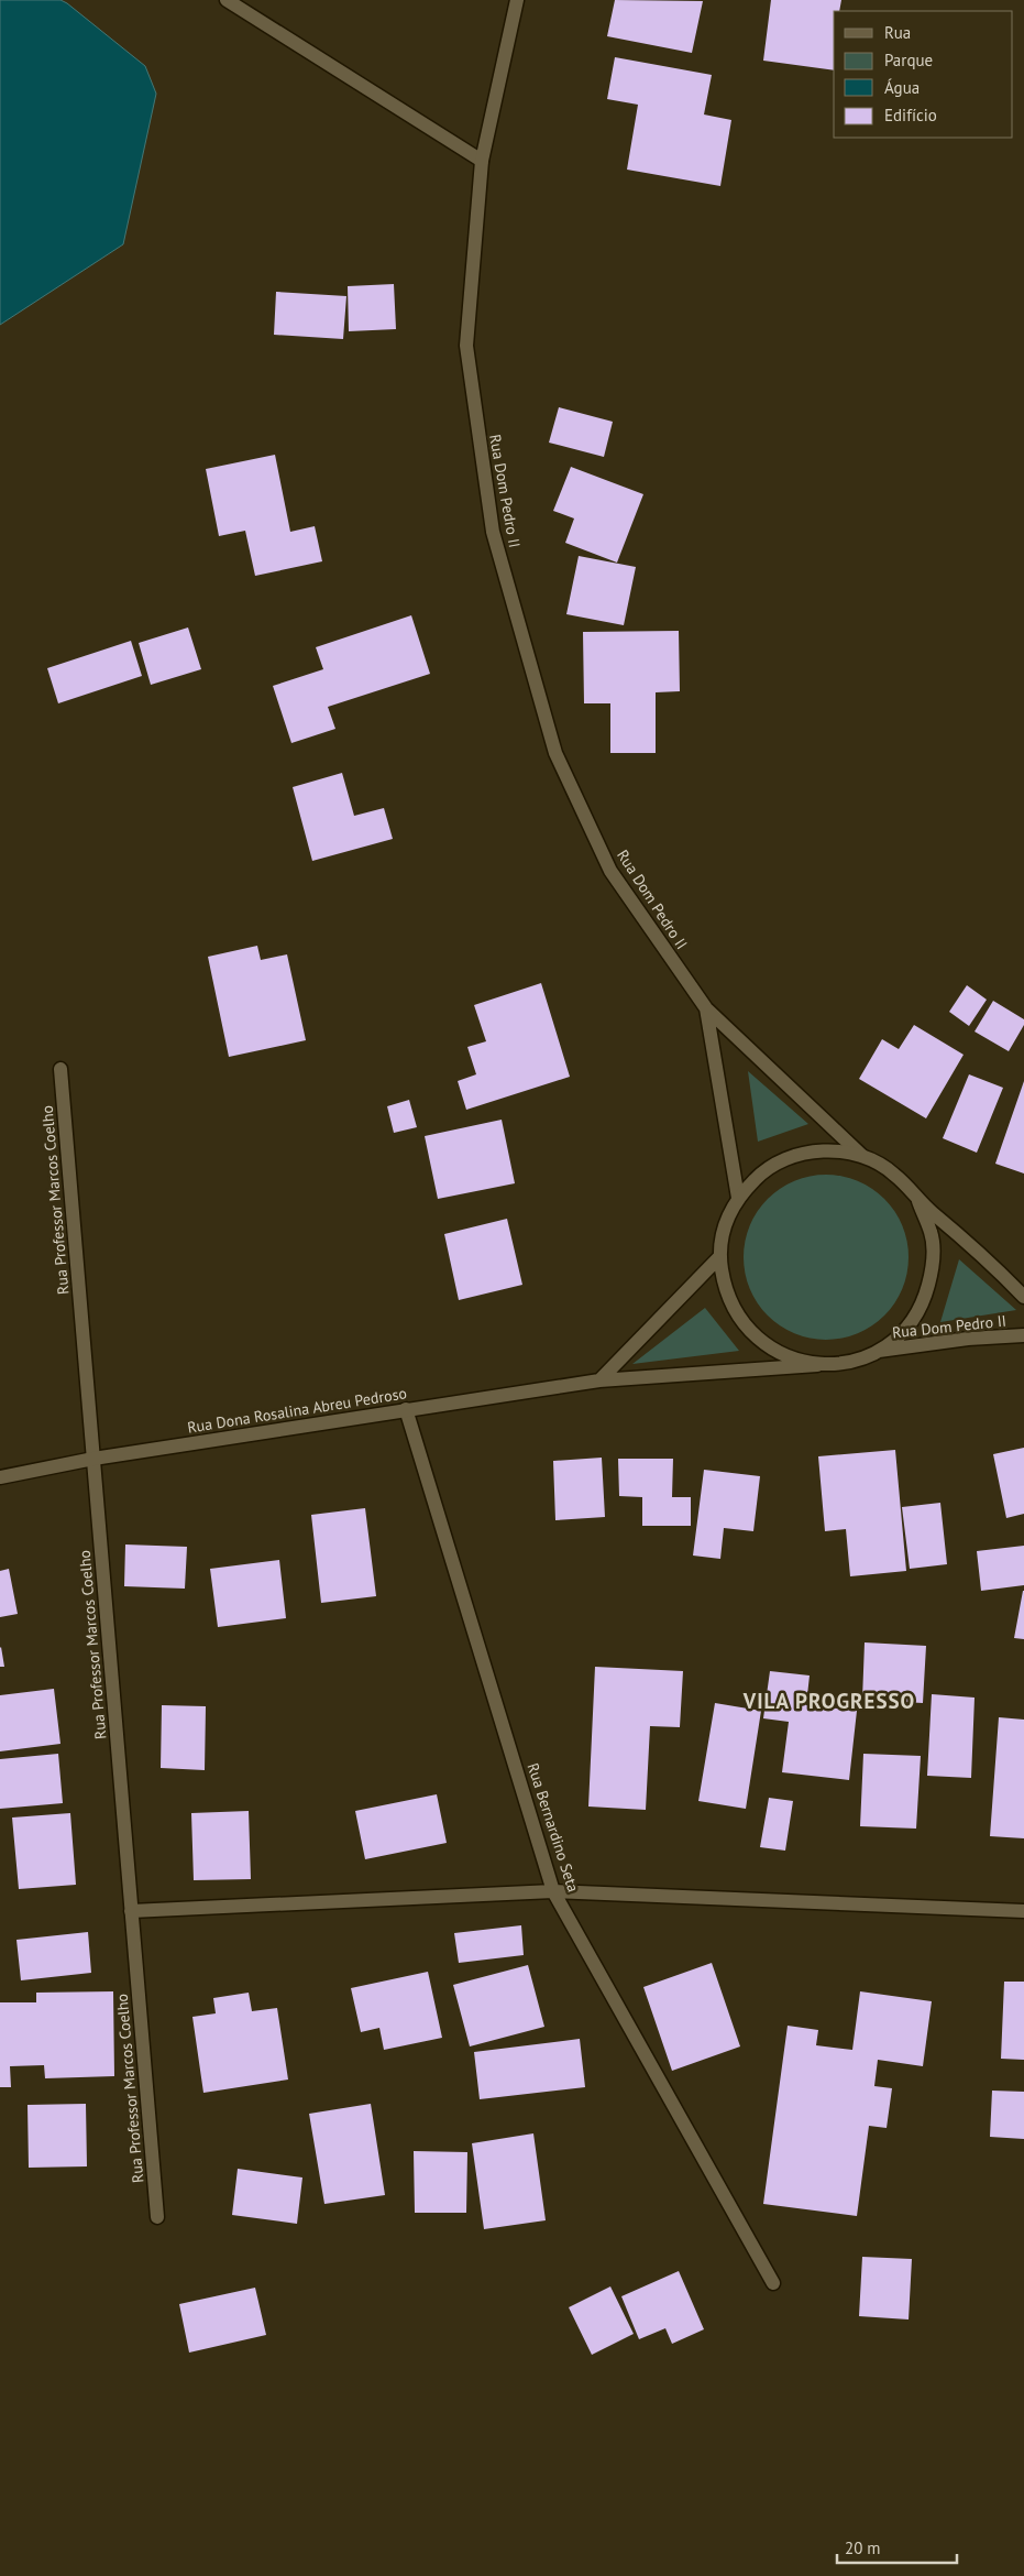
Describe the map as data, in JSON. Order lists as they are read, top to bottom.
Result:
{
  "streets": {
    "street": [
      "Rua Dom Pedro II",
      "Rua Professor Marcos Coelho",
      "Rua Dona Rosalina Abreu Pedroso",
      "Rua Bernardino Seta"
    ]
  },
  "crossings": [
    ["Rua Dom Pedro II", "Rua Dona Rosalina Abreu Pedroso"],
    ["Rua Professor Marcos Coelho", "Rua Dona Rosalina Abreu Pedroso"],
    ["Rua Dona Rosalina Abreu Pedroso", "Rua Bernardino Seta"]
  ],
  "districts": ["VILA PROGRESSO"],
  "legend": [
    "Rua",
    "Parque",
    "Água",
    "Edifício"
  ],
  "scale_bar": "20 m"
}
